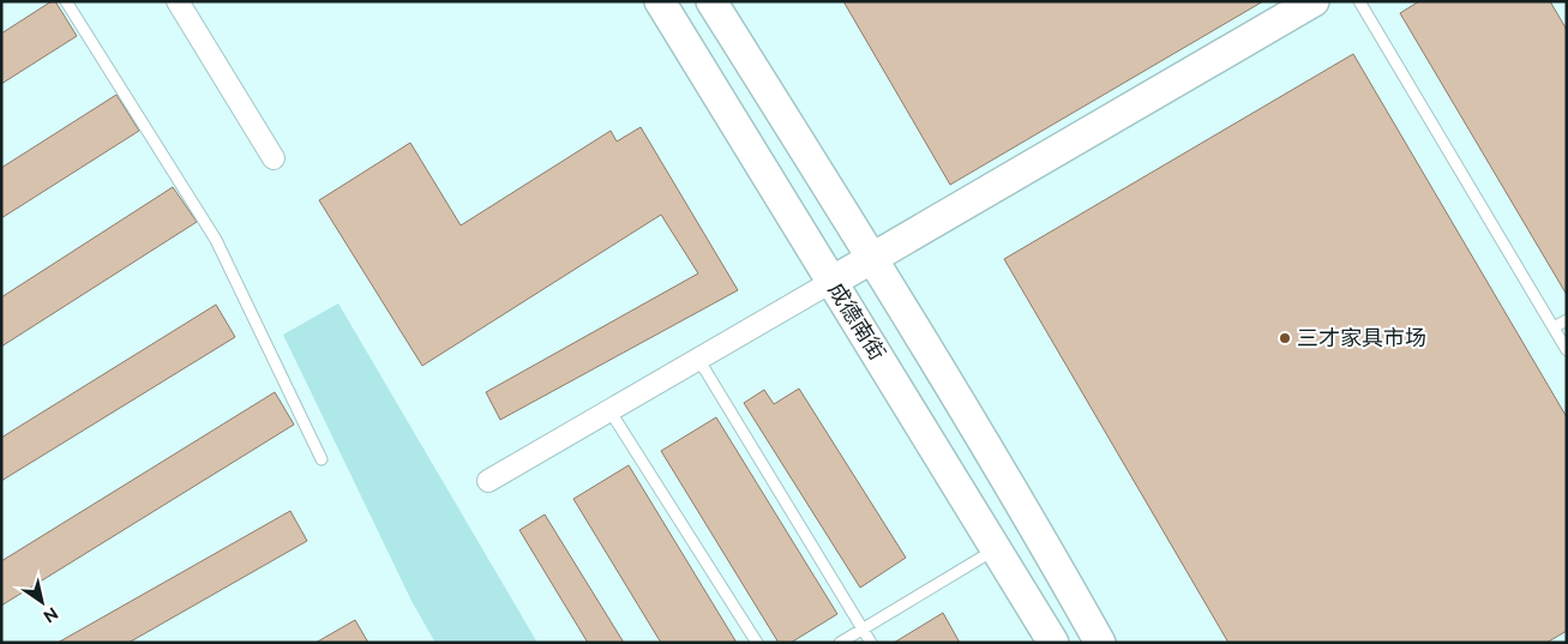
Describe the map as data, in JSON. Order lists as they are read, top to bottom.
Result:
{
  "streets": {
    "main road": ["成德南街"]
  },
  "places": ["三才家具市场"],
  "north": "bottom right"
}
